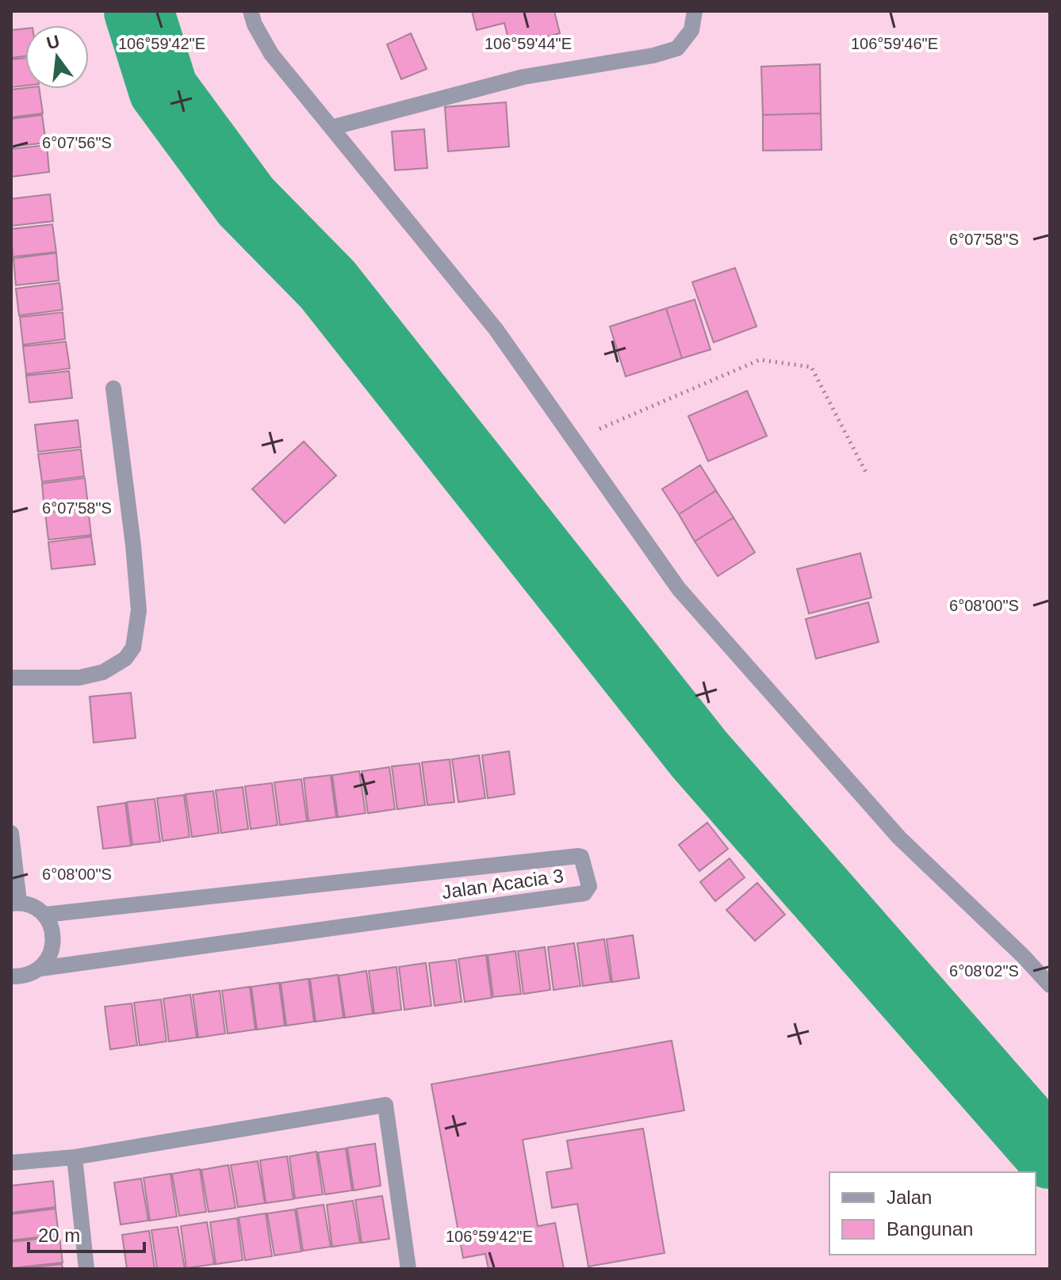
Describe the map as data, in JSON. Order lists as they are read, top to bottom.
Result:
{
  "streets": {
    "street": ["Jalan Acacia 3"]
  },
  "legend": ["Jalan", "Bangunan"],
  "scale_bar": "20 m",
  "north": "top",
  "coordinates": [
    "106°59'42\"E",
    "106°59'44\"E",
    "106°59'46\"E",
    "6°07'56\"S",
    "6°07'58\"S",
    "6°08'00\"S",
    "6°08'02\"S"
  ]
}
